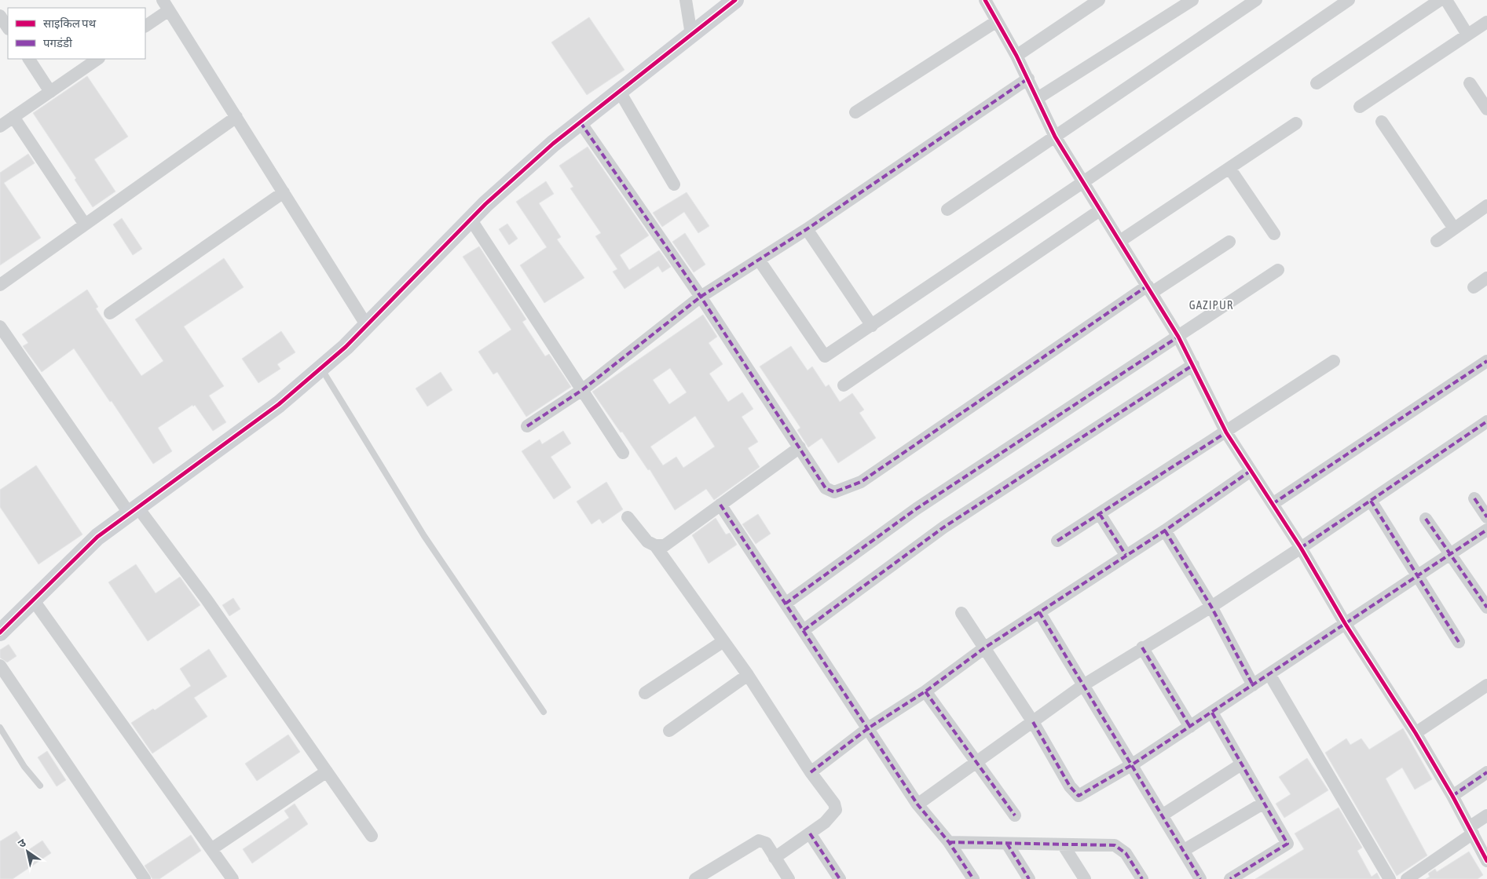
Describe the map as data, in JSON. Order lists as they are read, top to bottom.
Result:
{
  "districts": ["GAZIPUR"],
  "legend": ["साइकिल पथ", "पगडंडी"],
  "north": "top left"
}
